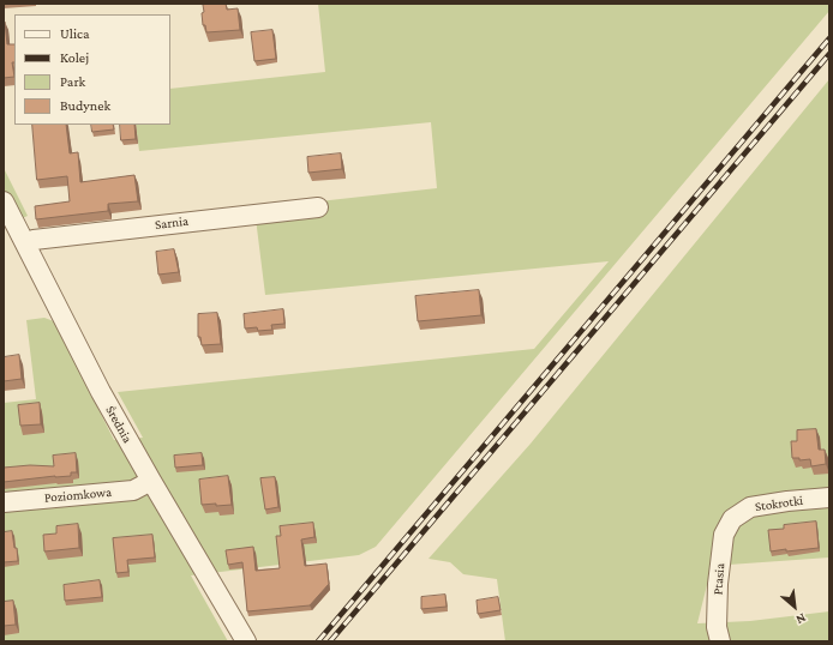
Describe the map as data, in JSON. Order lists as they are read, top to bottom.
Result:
{
  "streets": {
    "street": [
      "Sarnia",
      "Średnia",
      "Poziomkowa",
      "Stokrotki",
      "Ptasia"
    ]
  },
  "crossings": [
    ["Sarnia", "Średnia"],
    ["Średnia", "Poziomkowa"],
    ["Stokrotki", "Ptasia"]
  ],
  "legend": [
    "Ulica",
    "Kolej",
    "Park",
    "Budynek"
  ],
  "north": "bottom right"
}
